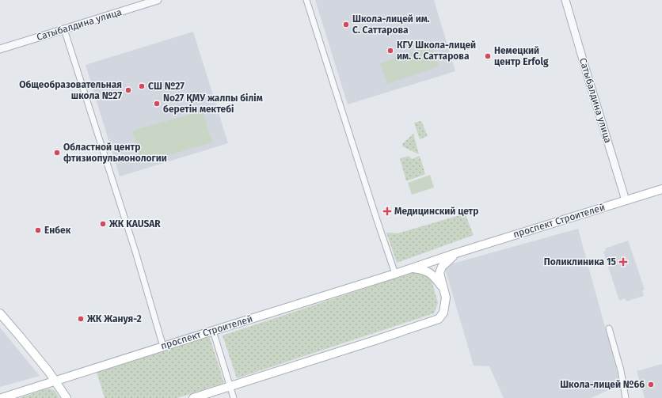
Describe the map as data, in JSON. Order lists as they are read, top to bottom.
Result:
{
  "streets": {
    "main road": ["проспект Строителей"],
    "street": ["Сатыбалдина улица"]
  },
  "crossings": [
    ["Сатыбалдина улица", "проспект Строителей"]
  ],
  "places": {
    "other": [
      "Школа-лицей им. С. Саттарова",
      "КГУ Школа-лицей им. С. Саттарова",
      "Немецкий центр Erfolg",
      "СШ №27",
      "Общеобразовательная школа №27",
      "No27 ҚМУ жалпы білім беретін мектебі",
      "Областной центр фтизиопульмонологии",
      "ЖК KAUSAR",
      "Енбек",
      "ЖК Жануя-2",
      "Школа-лицей №66"
    ],
    "health": ["Медицинский цетр", "Поликлиника 15"]
  }
}
